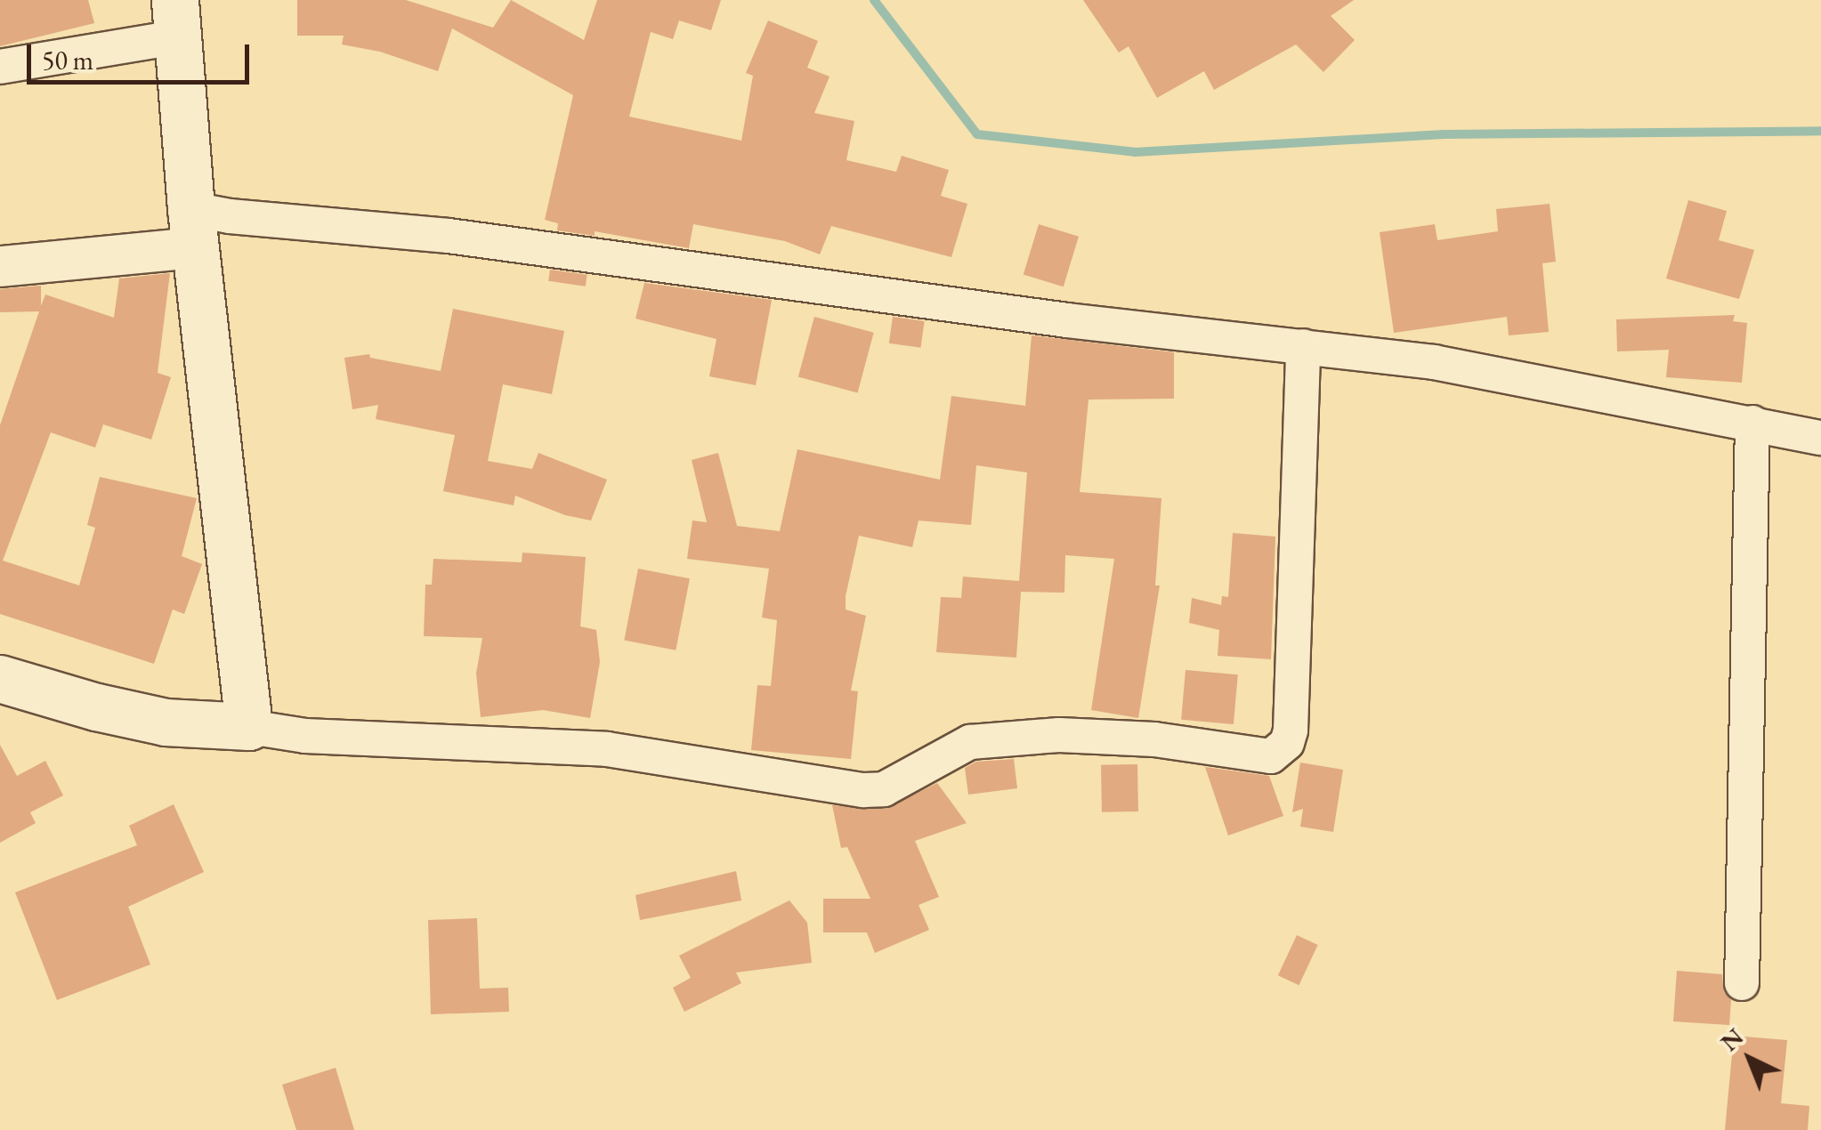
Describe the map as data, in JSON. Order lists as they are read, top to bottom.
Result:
{
  "scale_bar": "50 m",
  "north": "top left"
}
